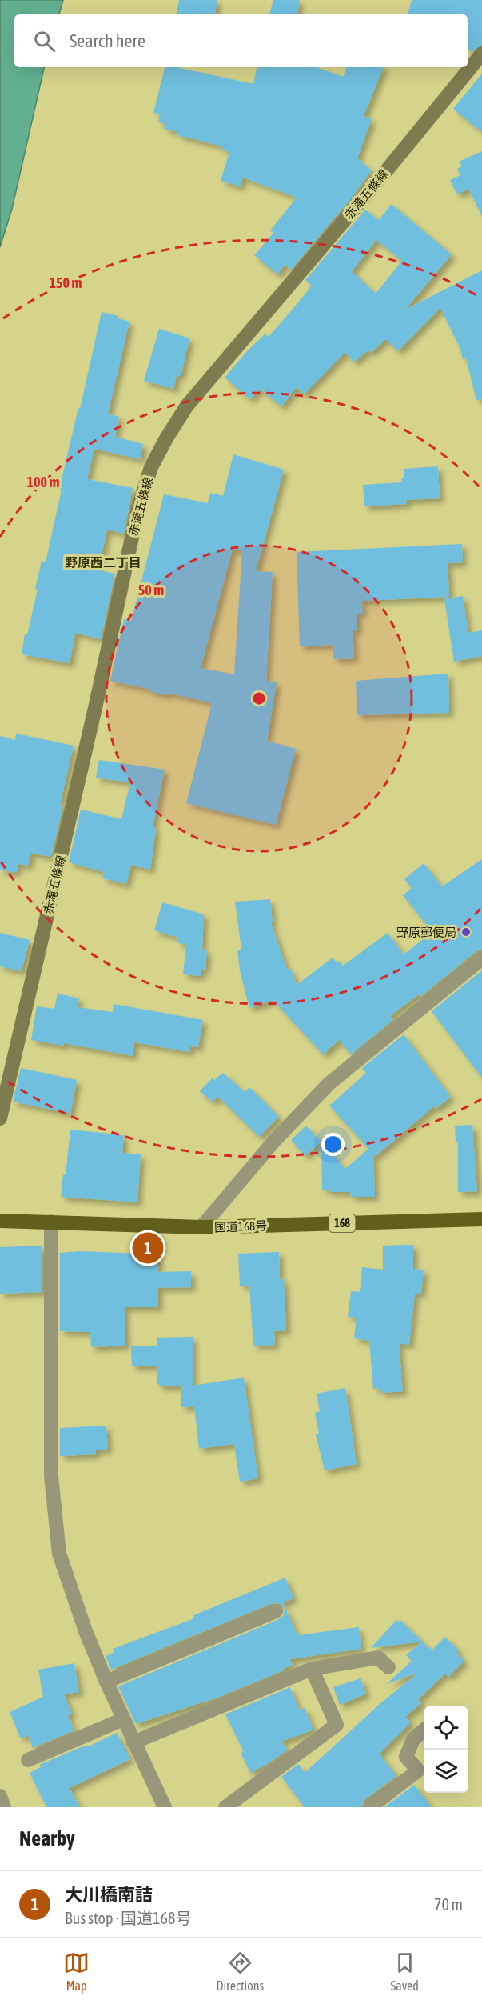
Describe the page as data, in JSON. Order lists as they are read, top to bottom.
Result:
{
  "streets": {
    "highway": ["168", "国道168号"],
    "main road": ["赤滝五條線"]
  },
  "districts": ["野原西二丁目"],
  "places": ["野原郵便局"],
  "page": {
    "search": "Search here",
    "pins": "1",
    "heading": "Nearby",
    "list": [
      {
        "mark": "1",
        "name": "大川橋南詰",
        "note": "Bus stop · 国道168号",
        "value": "70 m"
      }
    ],
    "nav": ["Map", "Directions", "Saved"]
  },
  "rings": ["150 m", "100 m", "50 m"]
}
